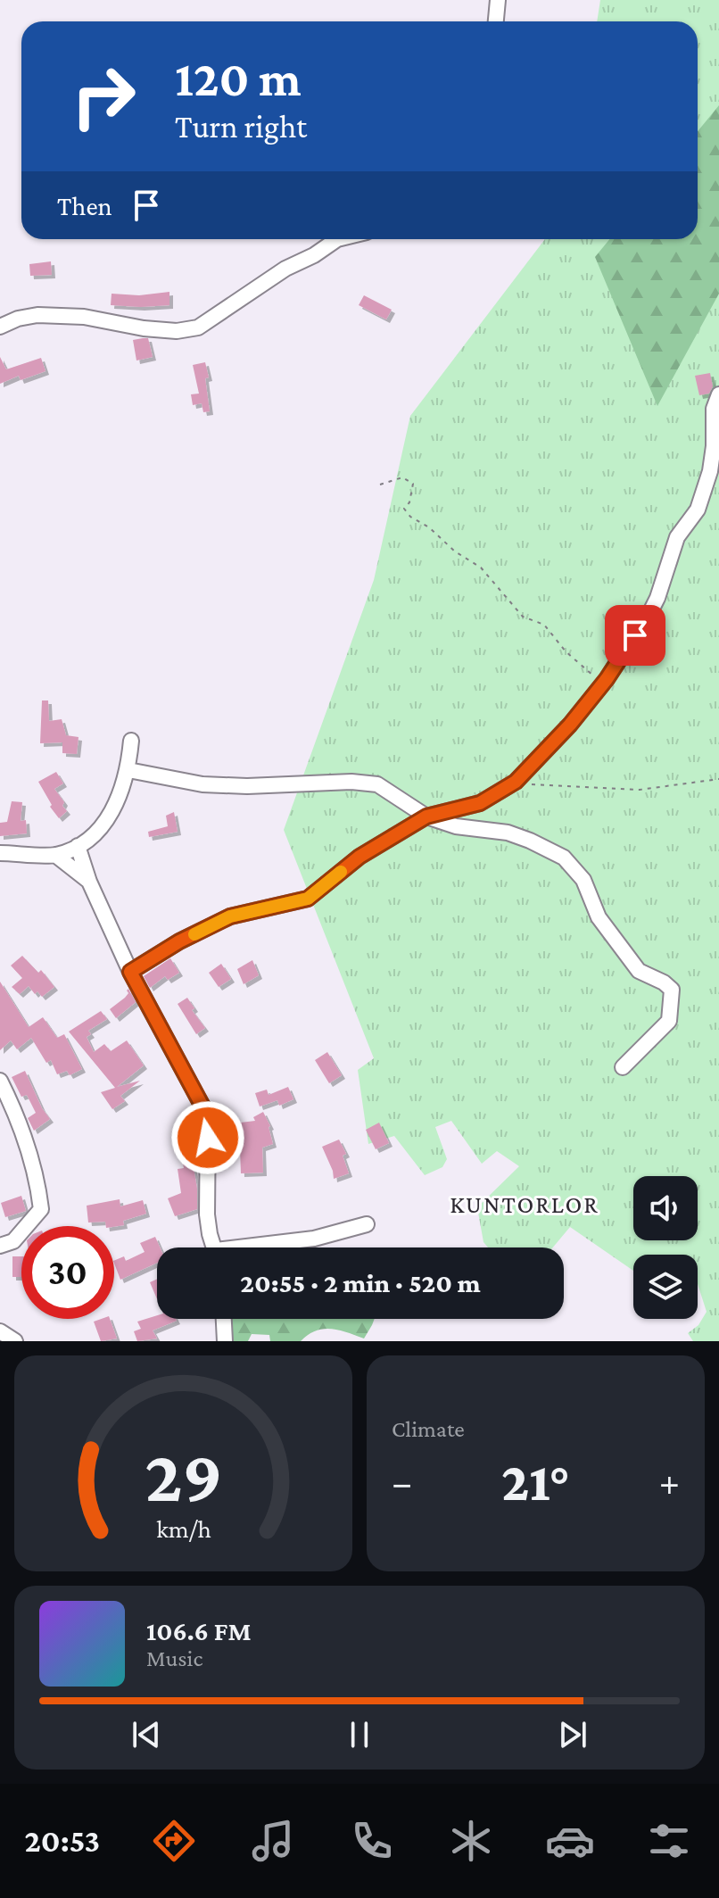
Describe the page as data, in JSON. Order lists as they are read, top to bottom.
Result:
{
  "districts": ["KUNTORLOR"],
  "page": {
    "turn": ["120 m", "Turn right"],
    "then": "Then",
    "limit": "30",
    "trip": "20:55 · 2 min · 520 m",
    "tile": "Climate",
    "heat": ["−", "21°", "+"],
    "song": ["106.6 FM", "Music"],
    "tabs": "20:53",
    "gauge": ["29", "km/h"]
  }
}
